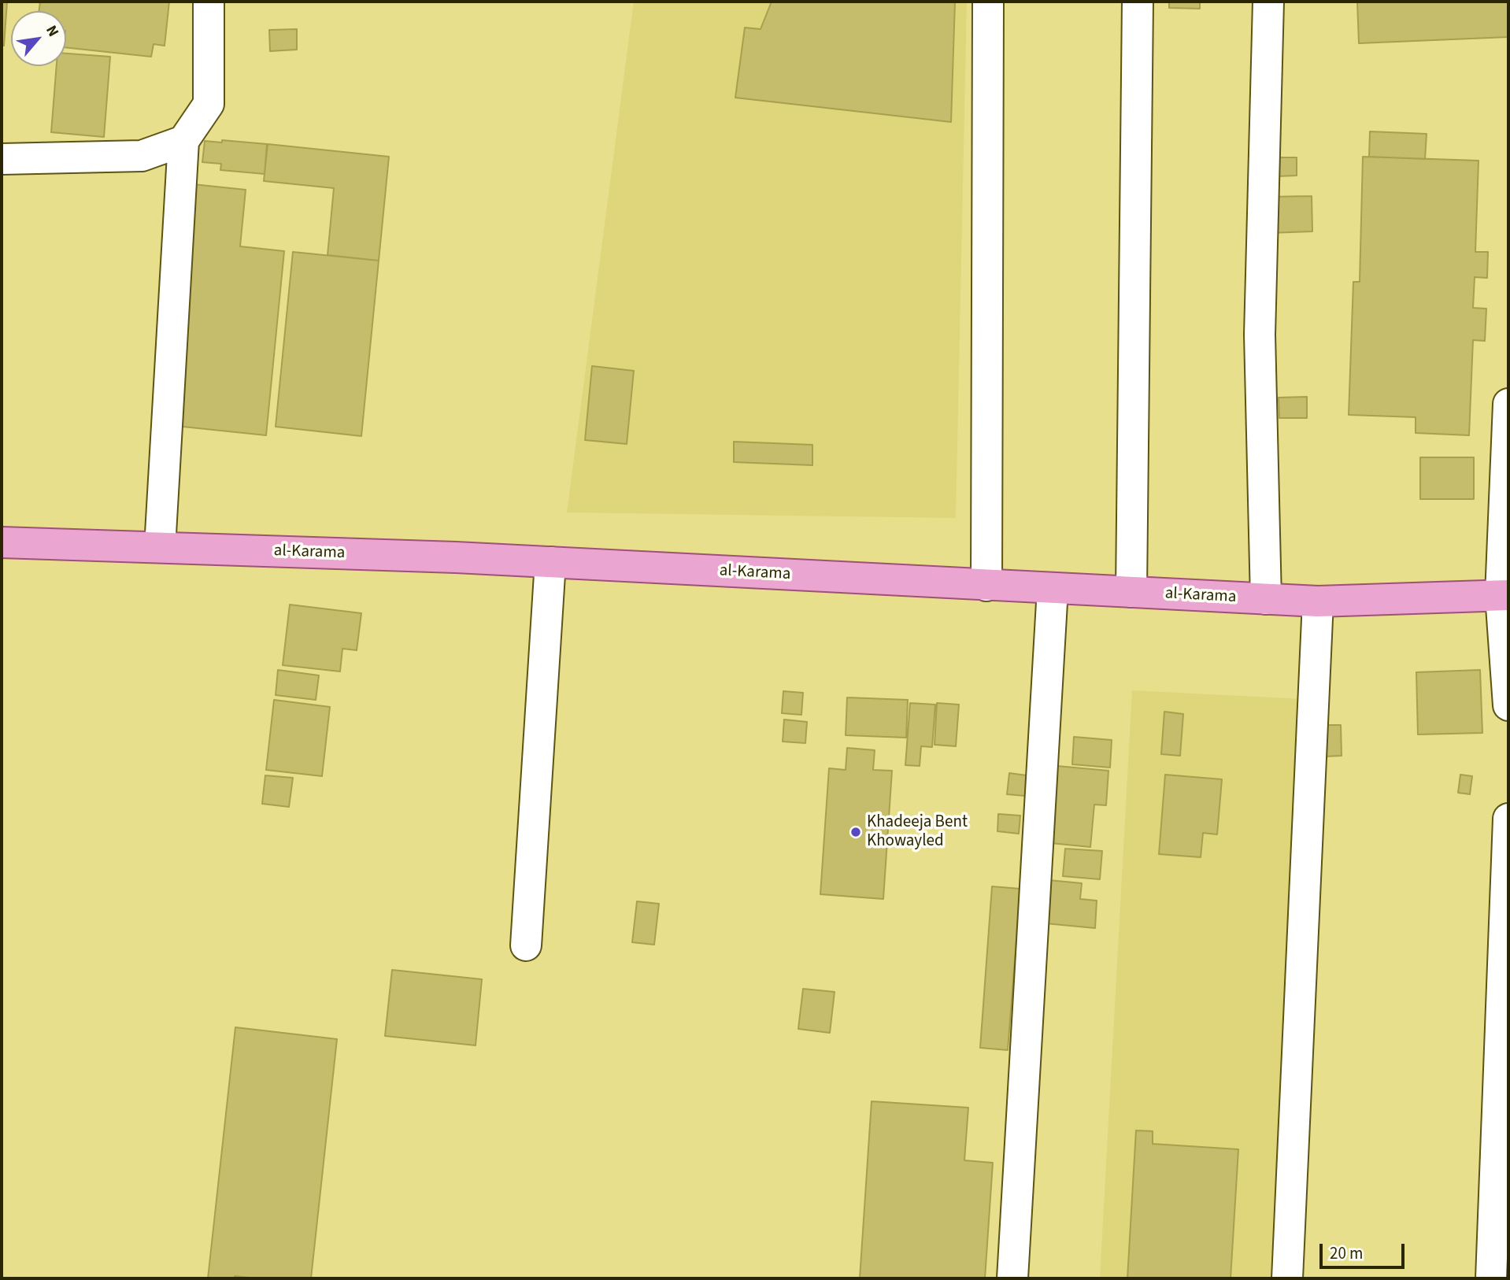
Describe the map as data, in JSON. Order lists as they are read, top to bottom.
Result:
{
  "streets": {
    "main road": ["al-Karama"]
  },
  "places": ["Khadeeja Bent Khowayled"],
  "scale_bar": "20 m",
  "north": "top right"
}
